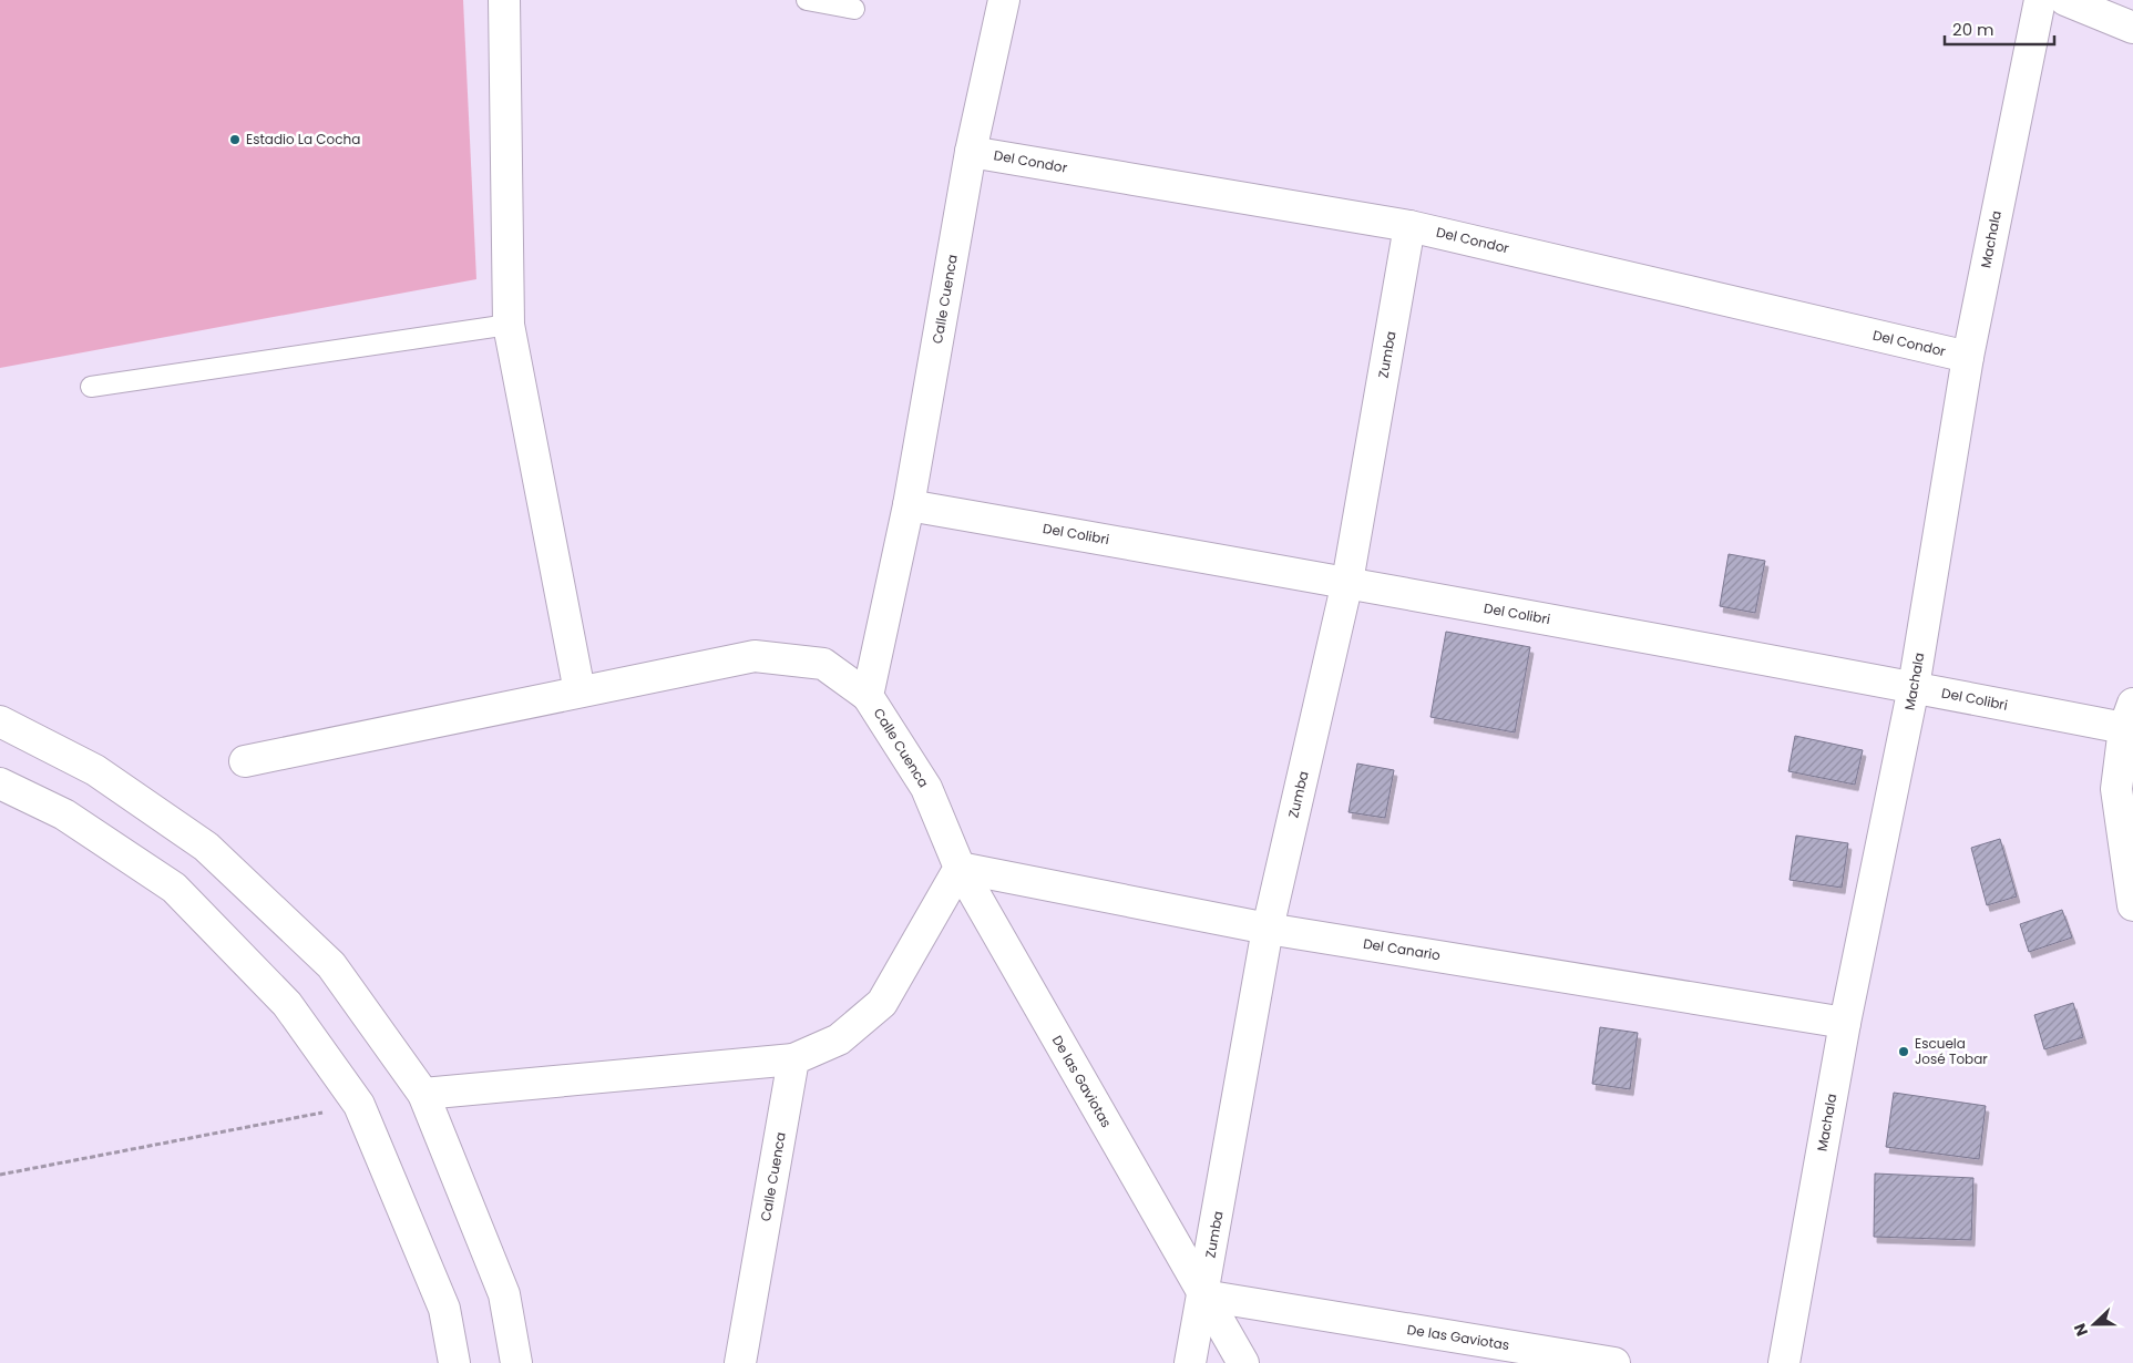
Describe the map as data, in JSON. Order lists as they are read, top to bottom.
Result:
{
  "streets": {
    "street": [
      "Del Condor",
      "Machala",
      "Calle Cuenca",
      "Zumba",
      "Del Colibri",
      "Del Canario",
      "De las Gaviotas"
    ]
  },
  "crossings": [
    ["Del Condor", "Machala"],
    ["Del Condor", "Calle Cuenca"],
    ["Del Condor", "Zumba"],
    ["Machala", "Del Colibri"],
    ["Machala", "Del Canario"],
    ["Calle Cuenca", "Del Colibri"],
    ["Calle Cuenca", "Del Canario"],
    ["Calle Cuenca", "De las Gaviotas"],
    ["Zumba", "Del Colibri"],
    ["Zumba", "Del Canario"],
    ["Zumba", "De las Gaviotas"],
    ["Del Canario", "De las Gaviotas"]
  ],
  "places": ["Estadio La Cocha", "Escuela José Tobar"],
  "scale_bar": "20 m",
  "north": "left"
}
